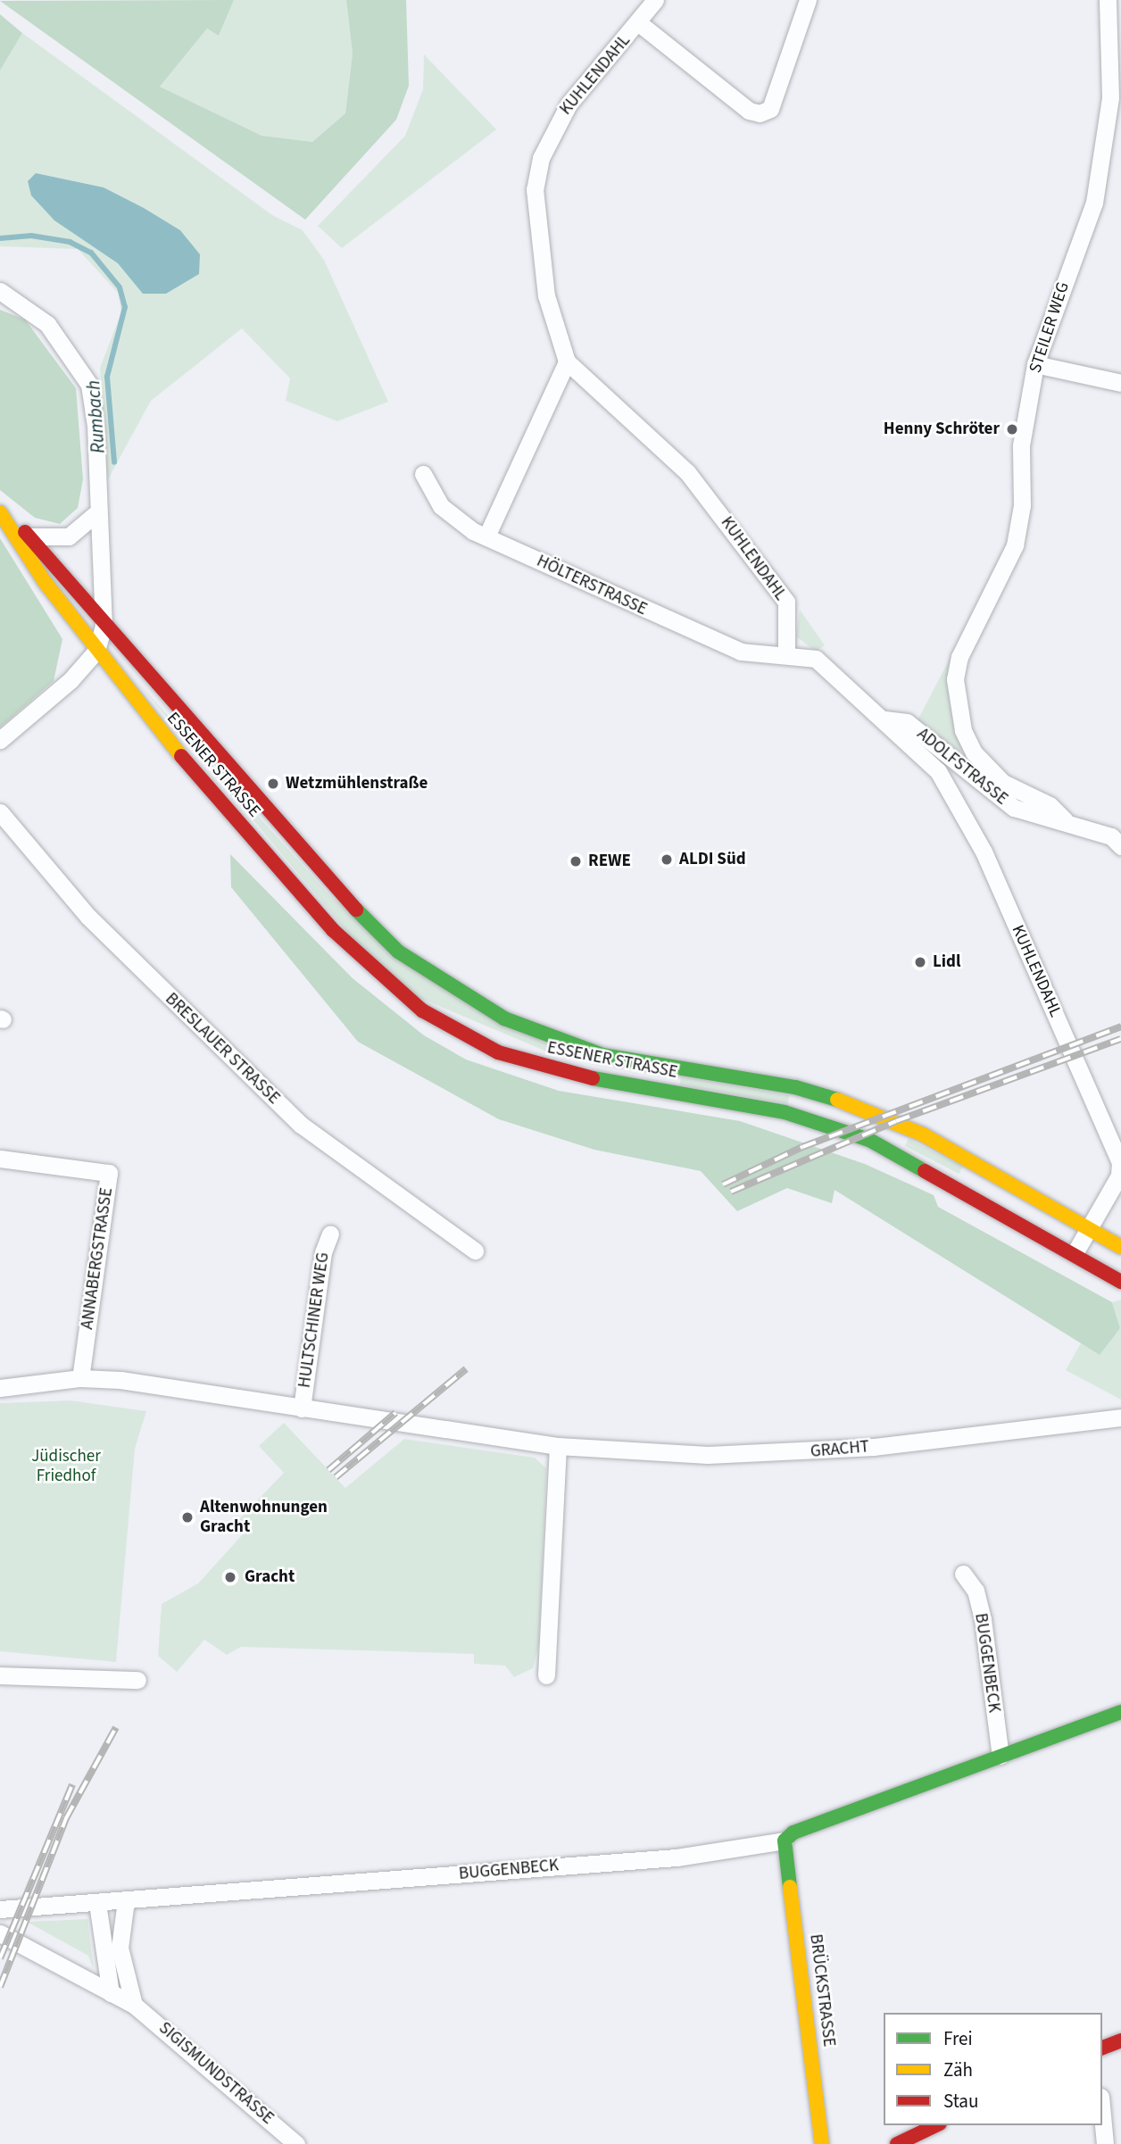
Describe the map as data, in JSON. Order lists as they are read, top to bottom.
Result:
{
  "streets": {
    "main road": ["ESSENER STRASSE", "BUGGENBECK", "BRÜCKSTRASSE"],
    "street": [
      "KUHLENDAHL",
      "STEILER WEG",
      "HÖLTERSTRASSE",
      "ADOLFSTRASSE",
      "BRESLAUER STRASSE",
      "ANNABERGSTRASSE",
      "HULTSCHINER WEG",
      "GRACHT",
      "SIGISMUNDSTRASSE"
    ]
  },
  "crossings": [
    ["KUHLENDAHL", "HÖLTERSTRASSE"],
    ["KUHLENDAHL", "ESSENER STRASSE"],
    ["KUHLENDAHL", "ADOLFSTRASSE"],
    ["STEILER WEG", "ADOLFSTRASSE"],
    ["ANNABERGSTRASSE", "GRACHT"],
    ["HULTSCHINER WEG", "GRACHT"],
    ["BUGGENBECK", "BRÜCKSTRASSE"]
  ],
  "water": ["Rumbach"],
  "parks": ["Jüdischer Friedhof"],
  "places": [
    "Henny Schröter",
    "Wetzmühlenstraße",
    "ALDI Süd",
    "REWE",
    "Lidl",
    "Altenwohnungen Gracht",
    "Gracht"
  ],
  "legend": ["Frei", "Zäh", "Stau"]
}
